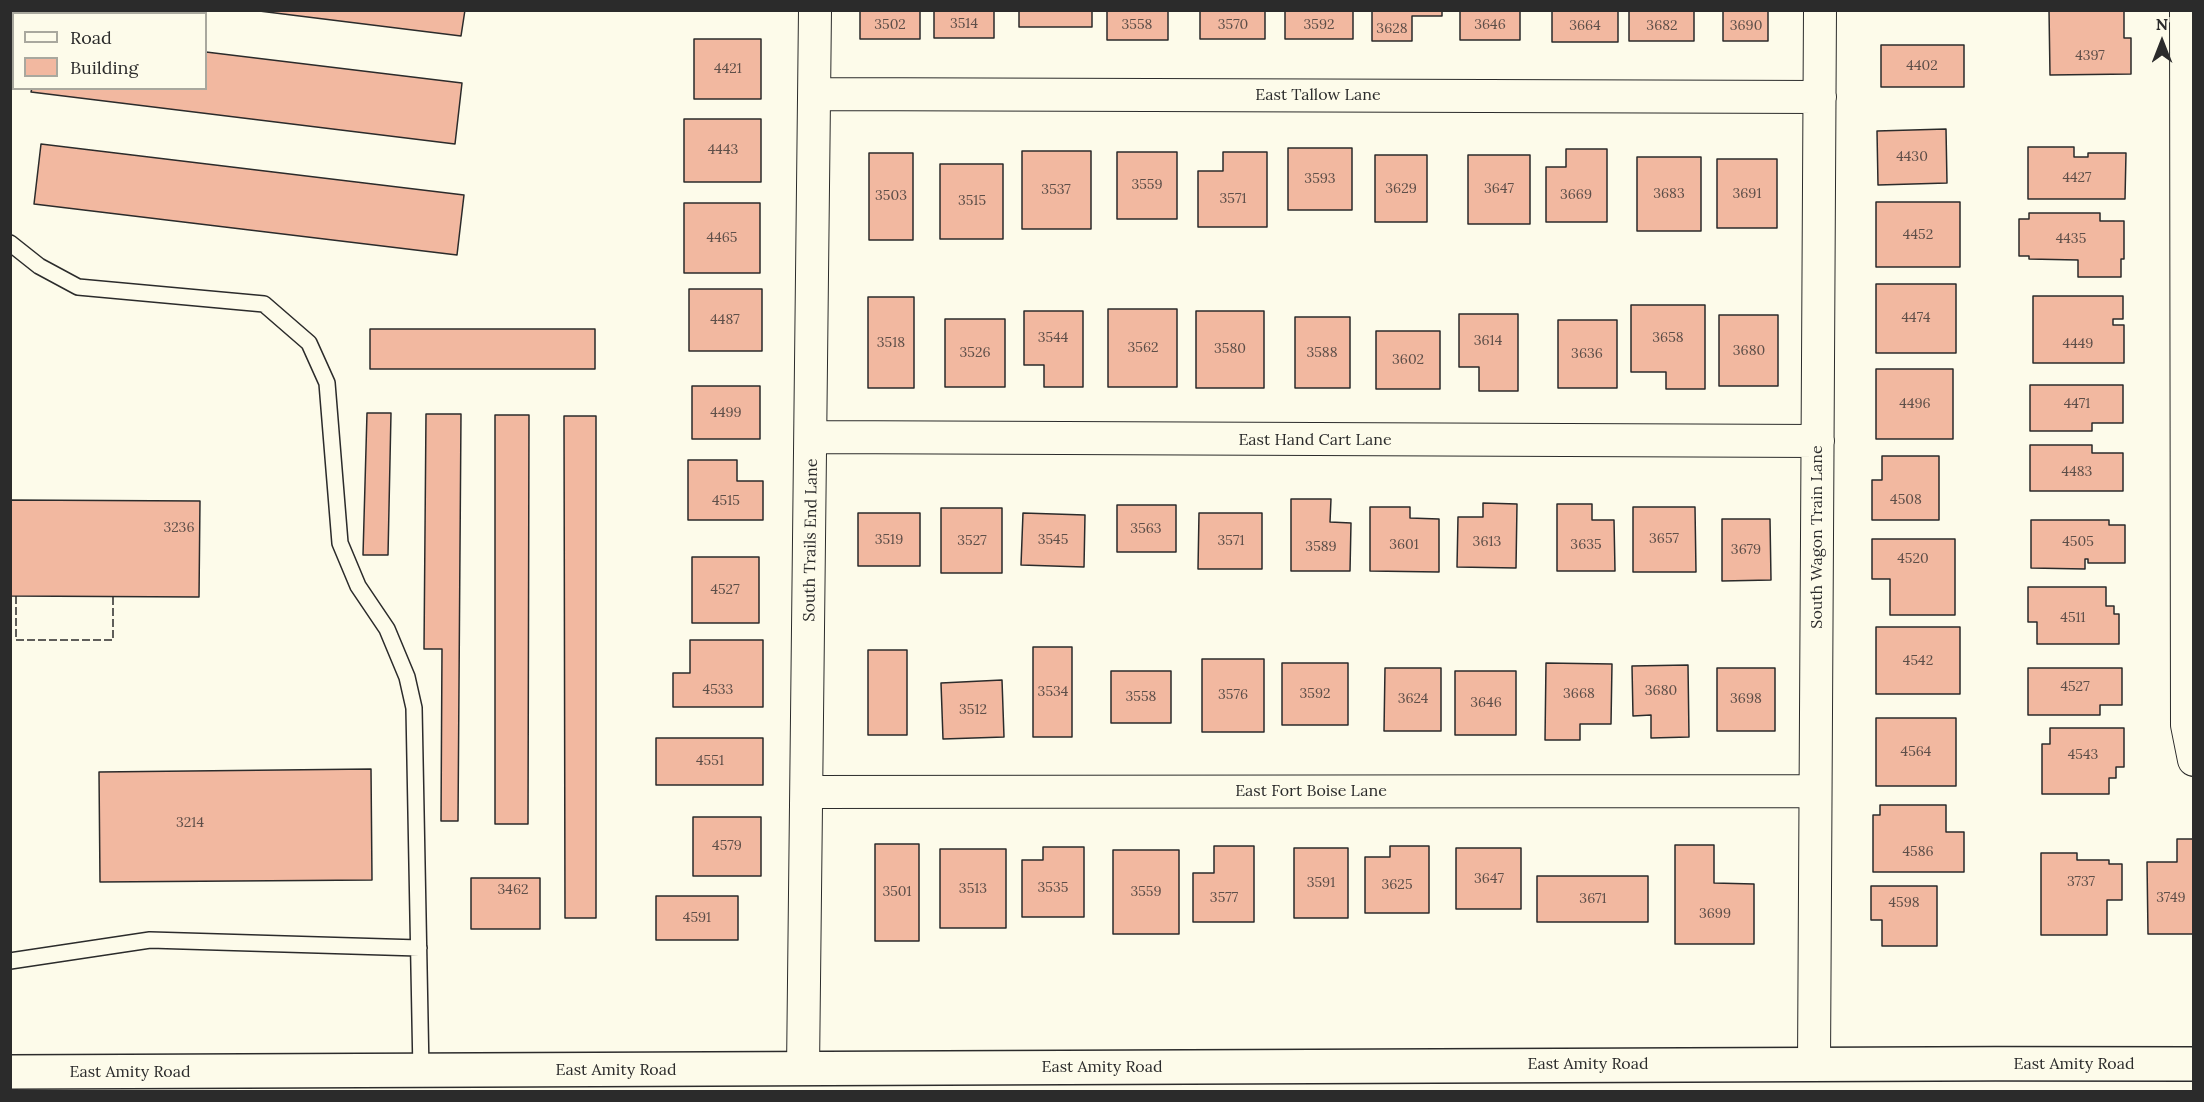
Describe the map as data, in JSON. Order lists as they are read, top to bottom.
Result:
{
  "streets": {
    "street": [
      "East Tallow Lane",
      "East Hand Cart Lane",
      "South Wagon Train Lane",
      "South Trails End Lane",
      "East Fort Boise Lane",
      "East Amity Road"
    ]
  },
  "crossings": [
    ["East Tallow Lane", "South Wagon Train Lane"],
    ["East Tallow Lane", "South Trails End Lane"],
    ["East Hand Cart Lane", "South Wagon Train Lane"],
    ["East Hand Cart Lane", "South Trails End Lane"],
    ["South Wagon Train Lane", "East Fort Boise Lane"],
    ["South Wagon Train Lane", "East Amity Road"],
    ["South Trails End Lane", "East Fort Boise Lane"],
    ["South Trails End Lane", "East Amity Road"]
  ],
  "house_numbers": [
    "3514",
    "3502",
    "3558",
    "3570",
    "3592",
    "3646",
    "3664",
    "3682",
    "3690",
    "3628",
    "4397",
    "4402",
    "4421",
    "4443",
    "4430",
    "4427",
    "3593",
    "3559",
    "3629",
    "3647",
    "3537",
    "3683",
    "3691",
    "3669",
    "3503",
    "3571",
    "3515",
    "4452",
    "4465",
    "4435",
    "4474",
    "4487",
    "3544",
    "3658",
    "3614",
    "3518",
    "4449",
    "3562",
    "3580",
    "3680",
    "3526",
    "3588",
    "3636",
    "3602",
    "4496",
    "4471",
    "4499",
    "4483",
    "4508",
    "4515",
    "3236",
    "3563",
    "3657",
    "3519",
    "3545",
    "3527",
    "3571",
    "3613",
    "4505",
    "3601",
    "3635",
    "3589",
    "3679",
    "4520",
    "4527",
    "4511",
    "4542",
    "4527",
    "4533",
    "3680",
    "3534",
    "3592",
    "3668",
    "3576",
    "3558",
    "3624",
    "3698",
    "3646",
    "3512",
    "4564",
    "4543",
    "4551",
    "3214",
    "4579",
    "4586",
    "3647",
    "3737",
    "3591",
    "3625",
    "3535",
    "3513",
    "3462",
    "3501",
    "3559",
    "3577",
    "3749",
    "3671",
    "4598",
    "3699",
    "4591"
  ],
  "legend": ["Road", "Building"],
  "north": "top"
}
